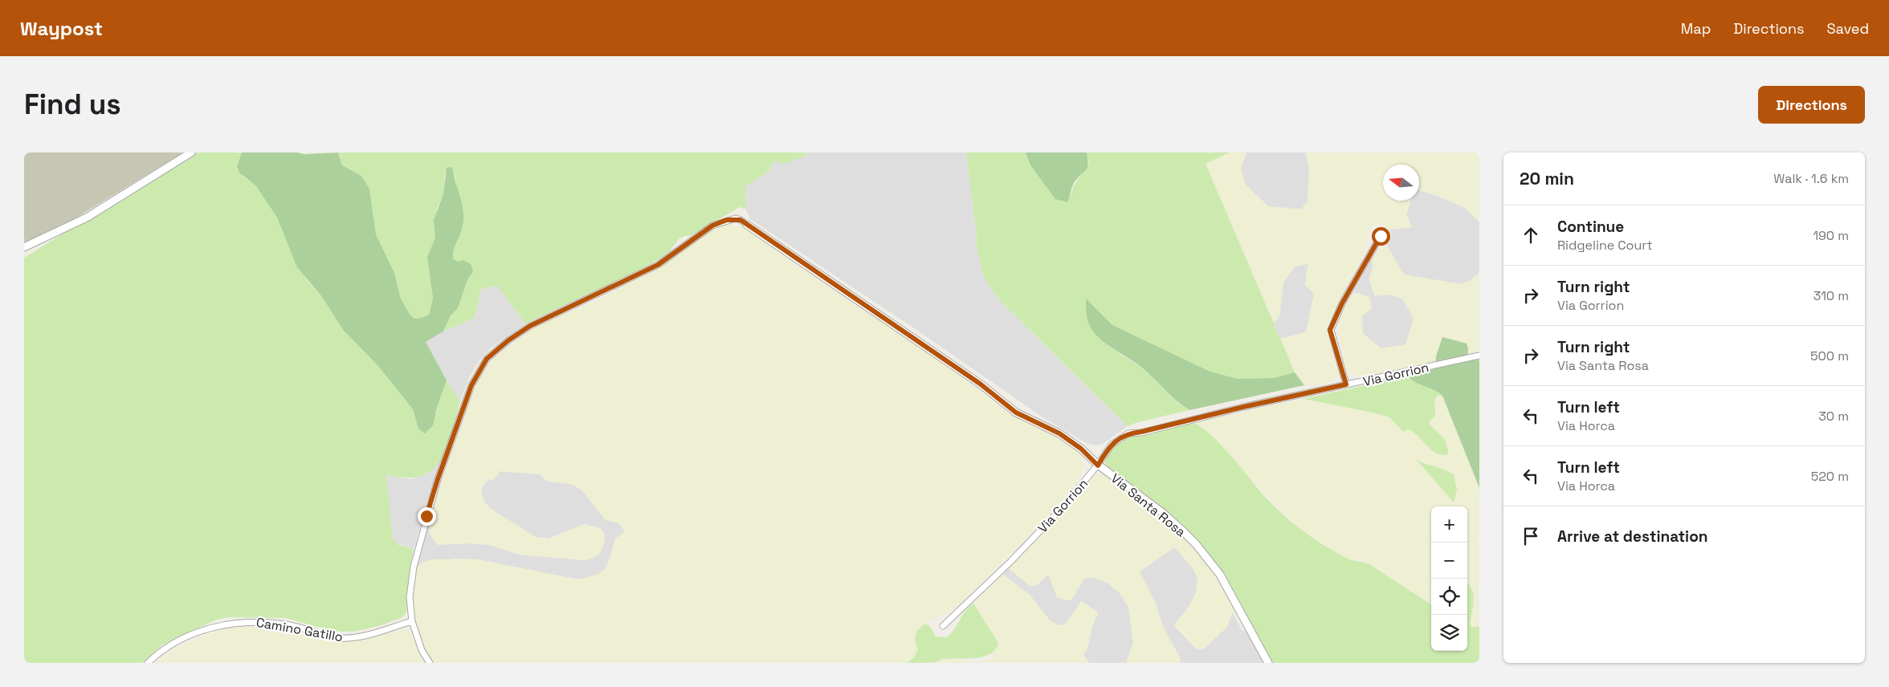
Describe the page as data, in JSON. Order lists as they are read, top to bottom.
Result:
{
  "streets": {
    "street": ["Via Gorrion", "Via Santa Rosa", "Camino Gatillo"]
  },
  "crossings": [
    ["Via Gorrion", "Via Santa Rosa"]
  ],
  "north": "left",
  "page": {
    "header": "Waypost",
    "nav": ["Map", "Directions", "Saved"],
    "buttons": "Directions",
    "title": "Find us",
    "heading": ["20 min", "Walk · 1.6 km"],
    "list": [
      ["Continue", "Ridgeline Court", "190 m"],
      ["Turn right", "Via Gorrion", "310 m"],
      ["Turn right", "Via Santa Rosa", "500 m"],
      ["Turn left", "Via Horca", "30 m"],
      ["Turn left", "Via Horca", "520 m"],
      "Arrive at destination"
    ],
    "map_buttons": ["+", "−"]
  }
}
